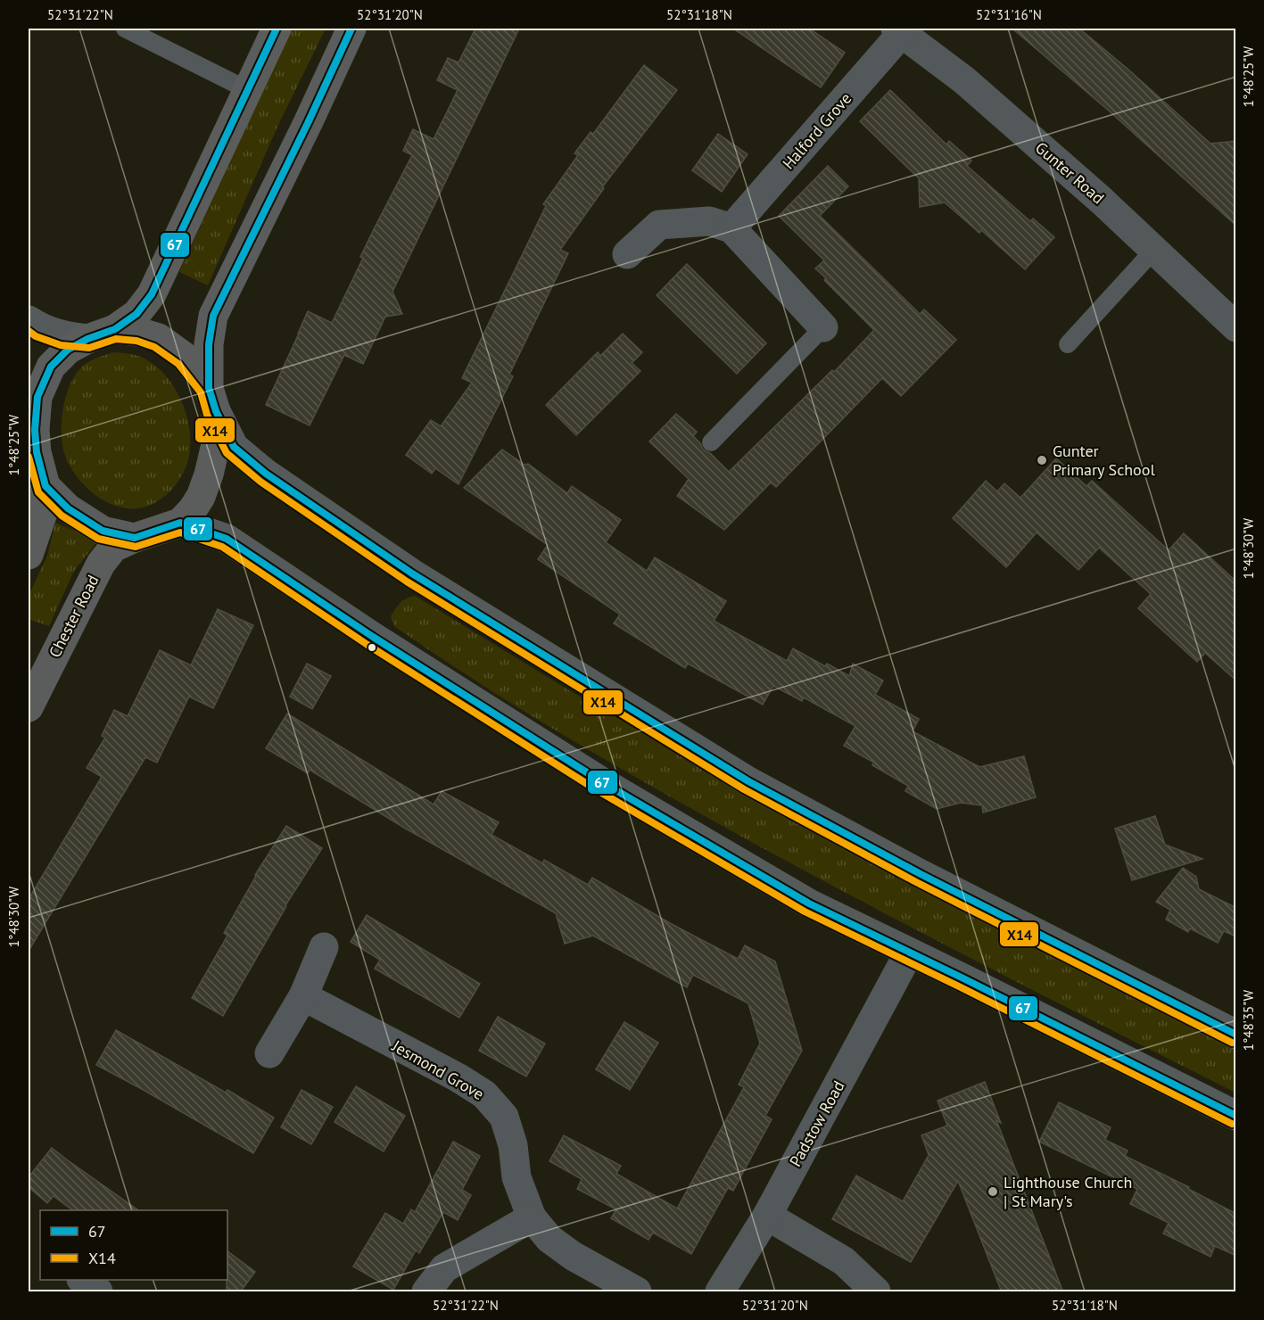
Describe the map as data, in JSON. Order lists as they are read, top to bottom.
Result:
{
  "streets": {
    "highway": ["Chester Road"],
    "street": [
      "Halford Grove",
      "Gunter Road",
      "Jesmond Grove",
      "Padstow Road"
    ]
  },
  "crossings": [
    ["Halford Grove", "Gunter Road"]
  ],
  "places": ["Gunter Primary School", "Lighthouse Church | St Mary's"],
  "lines": ["transit line 67", "transit line X14"],
  "legend": ["67", "X14"],
  "coordinates": [
    "52°31'22\"N",
    "52°31'20\"N",
    "52°31'18\"N",
    "52°31'16\"N",
    "1°48'25\"W",
    "1°48'30\"W",
    "1°48'35\"W"
  ]
}
